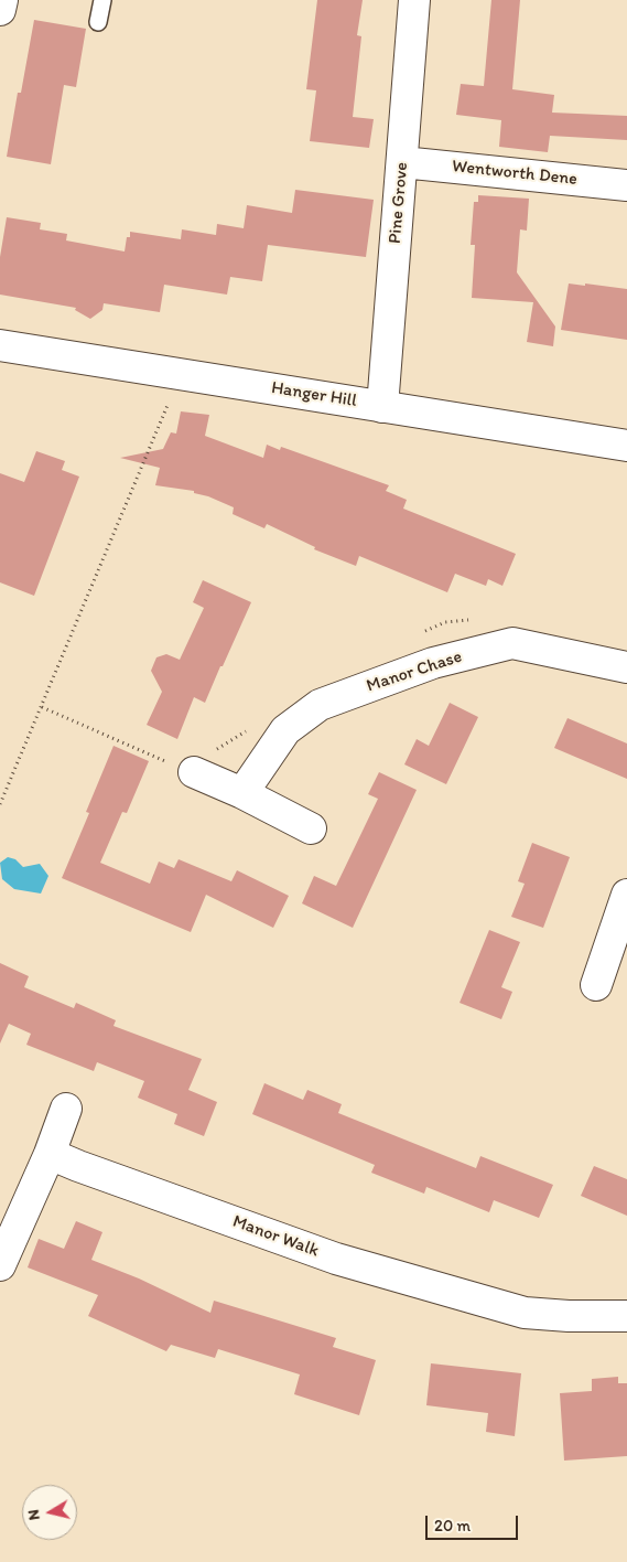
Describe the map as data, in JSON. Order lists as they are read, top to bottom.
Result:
{
  "streets": {
    "street": [
      "Wentworth Dene",
      "Pine Grove",
      "Hanger Hill",
      "Manor Chase",
      "Manor Walk"
    ]
  },
  "crossings": [
    ["Wentworth Dene", "Pine Grove"],
    ["Pine Grove", "Hanger Hill"]
  ],
  "scale_bar": "20 m",
  "north": "left"
}
